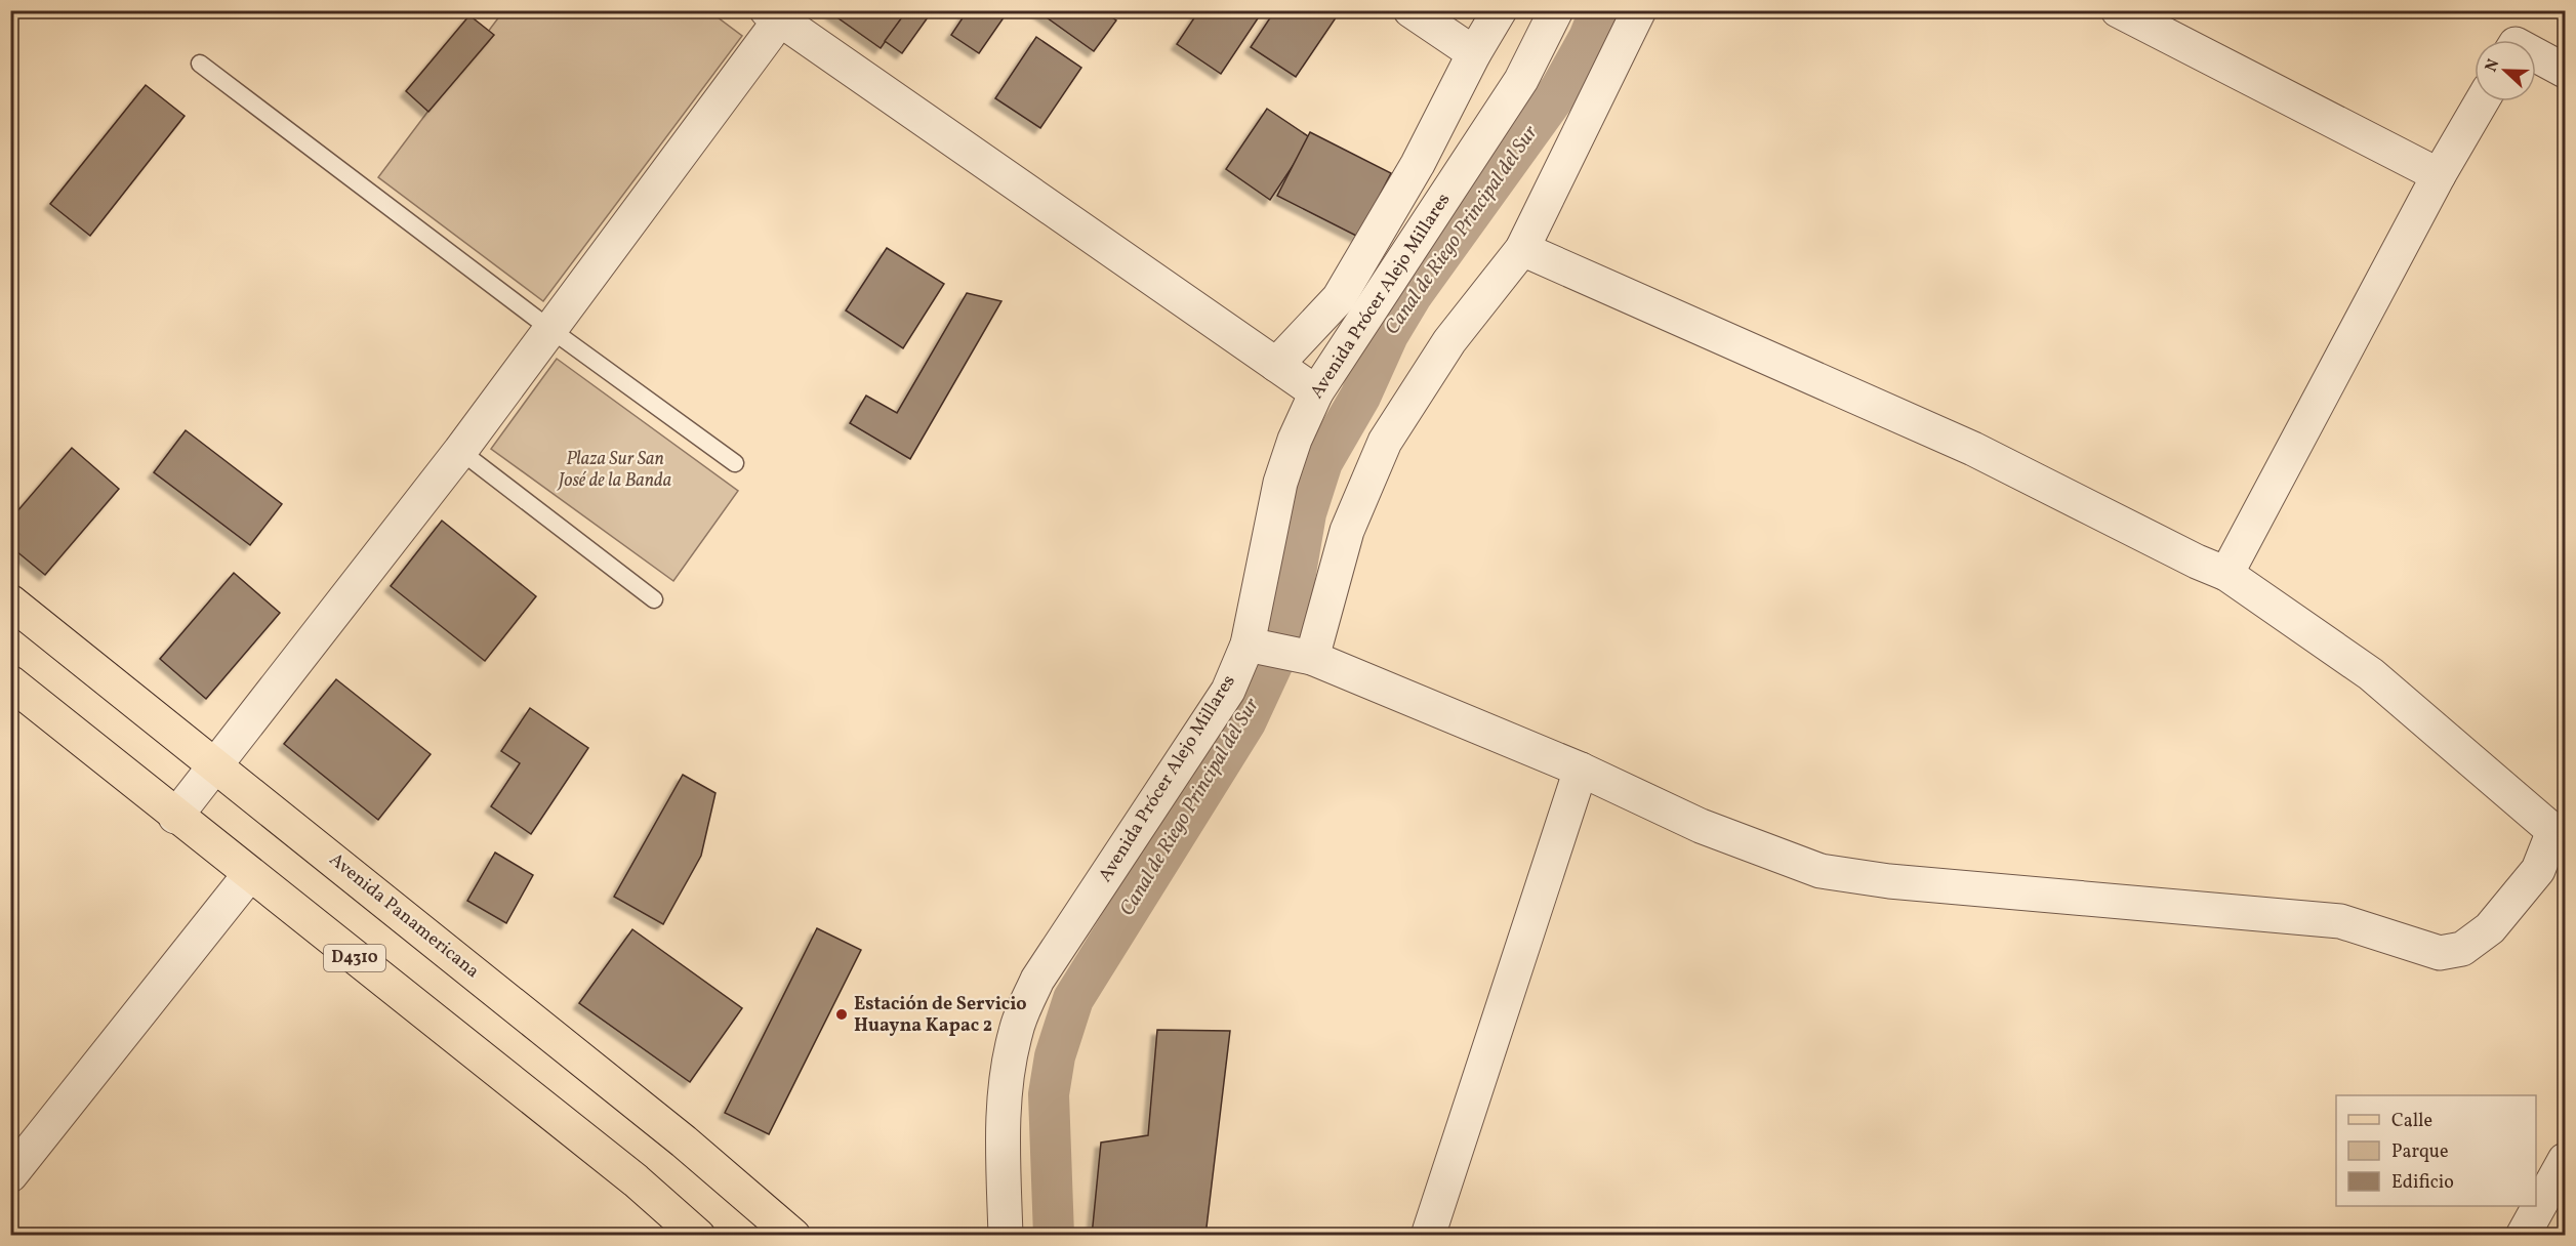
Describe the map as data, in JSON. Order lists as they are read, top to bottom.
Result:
{
  "streets": {
    "main road": ["Avenida Panamericana", "D4310"],
    "street": ["Avenida Prócer Alejo Millares"]
  },
  "water": ["Canal de Riego Principal del Sur"],
  "parks": ["Plaza Sur San José de la Banda"],
  "places": ["Estación de Servicio Huayna Kapac 2"],
  "legend": ["Calle", "Parque", "Edificio"],
  "north": "left"
}
